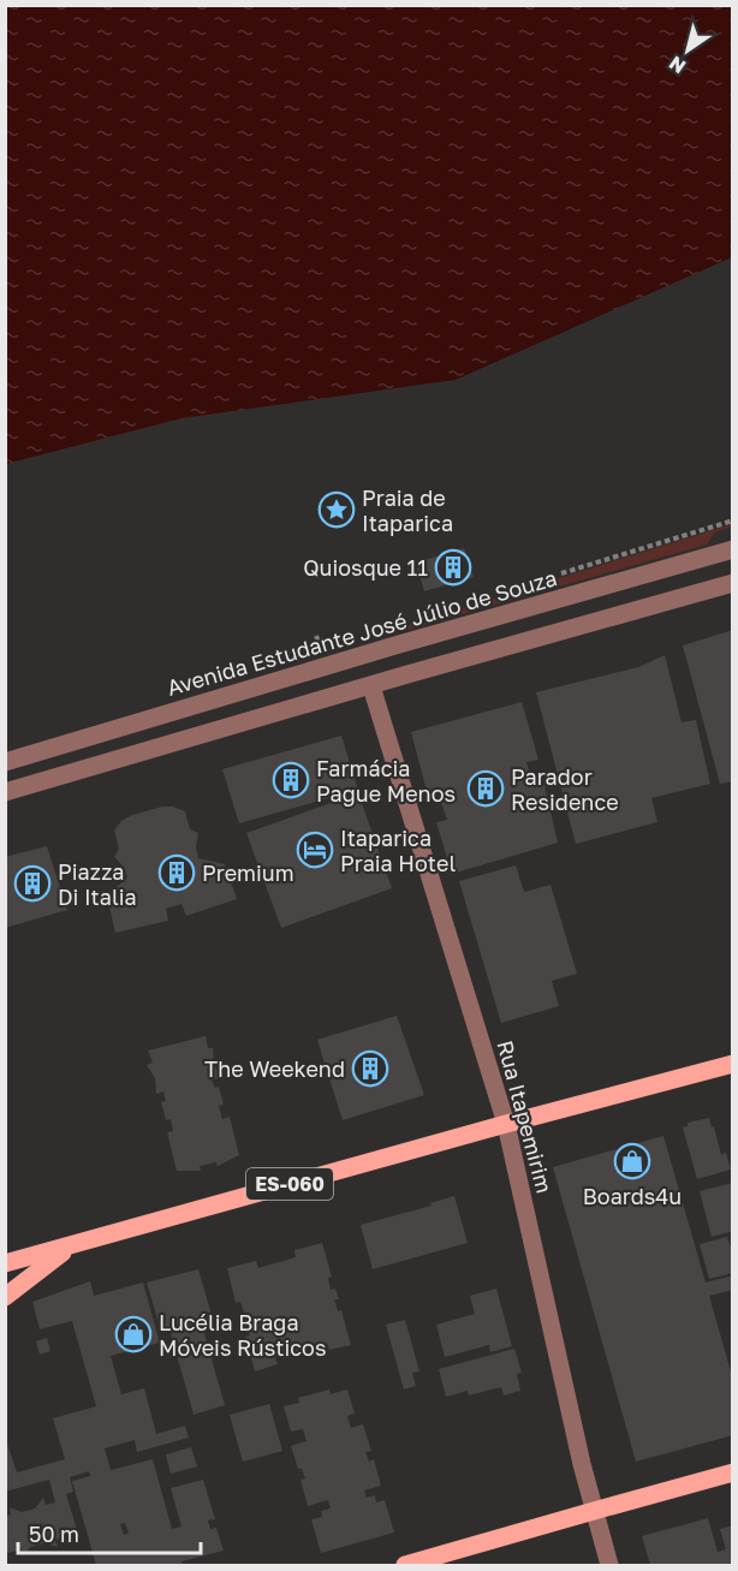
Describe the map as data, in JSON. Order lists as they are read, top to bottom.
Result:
{
  "streets": {
    "main road": ["ES-060"],
    "street": ["Avenida Estudante José Júlio de Souza", "Rua Itapemirim"]
  },
  "crossings": [
    ["Rua Itapemirim", "ES-060"]
  ],
  "places": {
    "place": ["Praia de Itaparica"],
    "building": [
      "Quiosque 11",
      "Farmácia Pague Menos",
      "Parador Residence",
      "Premium",
      "Piazza Di Italia",
      "The Weekend"
    ],
    "hotel": ["Itaparica Praia Hotel"],
    "shop": ["Boards4u", "Lucélia Braga Móveis Rústicos"]
  },
  "scale_bar": "50 m",
  "north": "bottom left"
}
